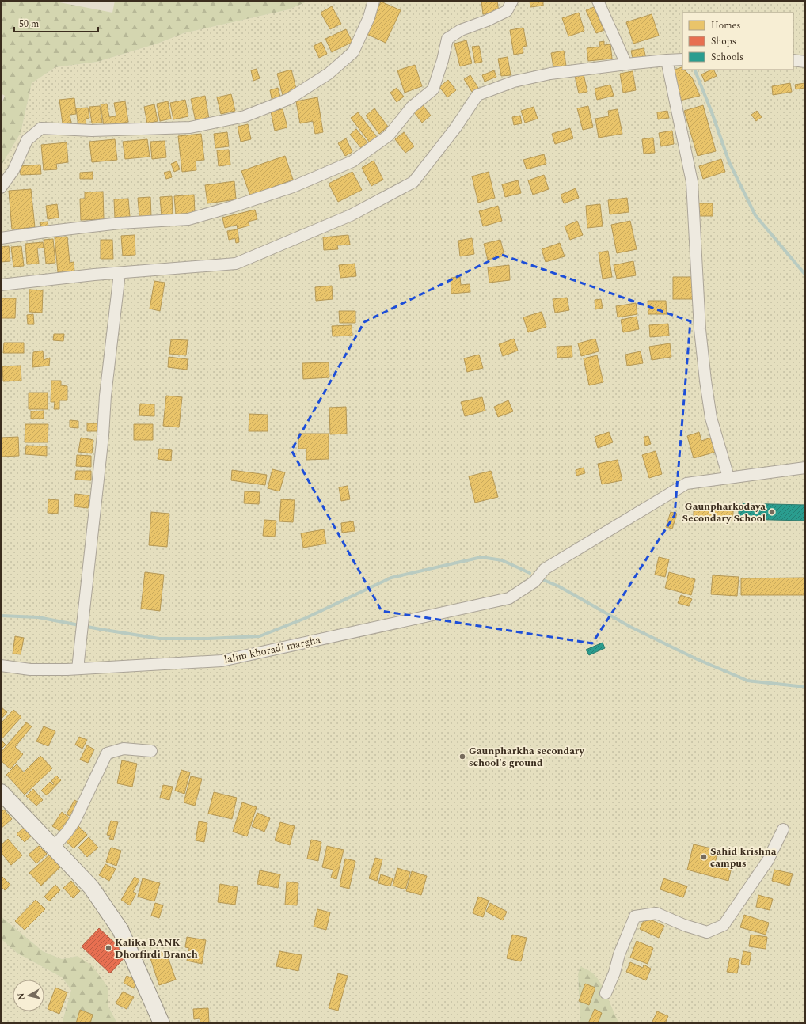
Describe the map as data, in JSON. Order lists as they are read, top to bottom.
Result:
{
  "streets": {
    "street": ["lalim khoradi margha"]
  },
  "places": [
    "Gaunpharkodaya Secondary School",
    "Gaunpharkha secondary school's ground",
    "Sahid krishna campus",
    "Kalika BANK Dhorfirdi Branch"
  ],
  "legend": ["Homes", "Shops", "Schools"],
  "scale_bar": "50 m",
  "north": "left"
}
